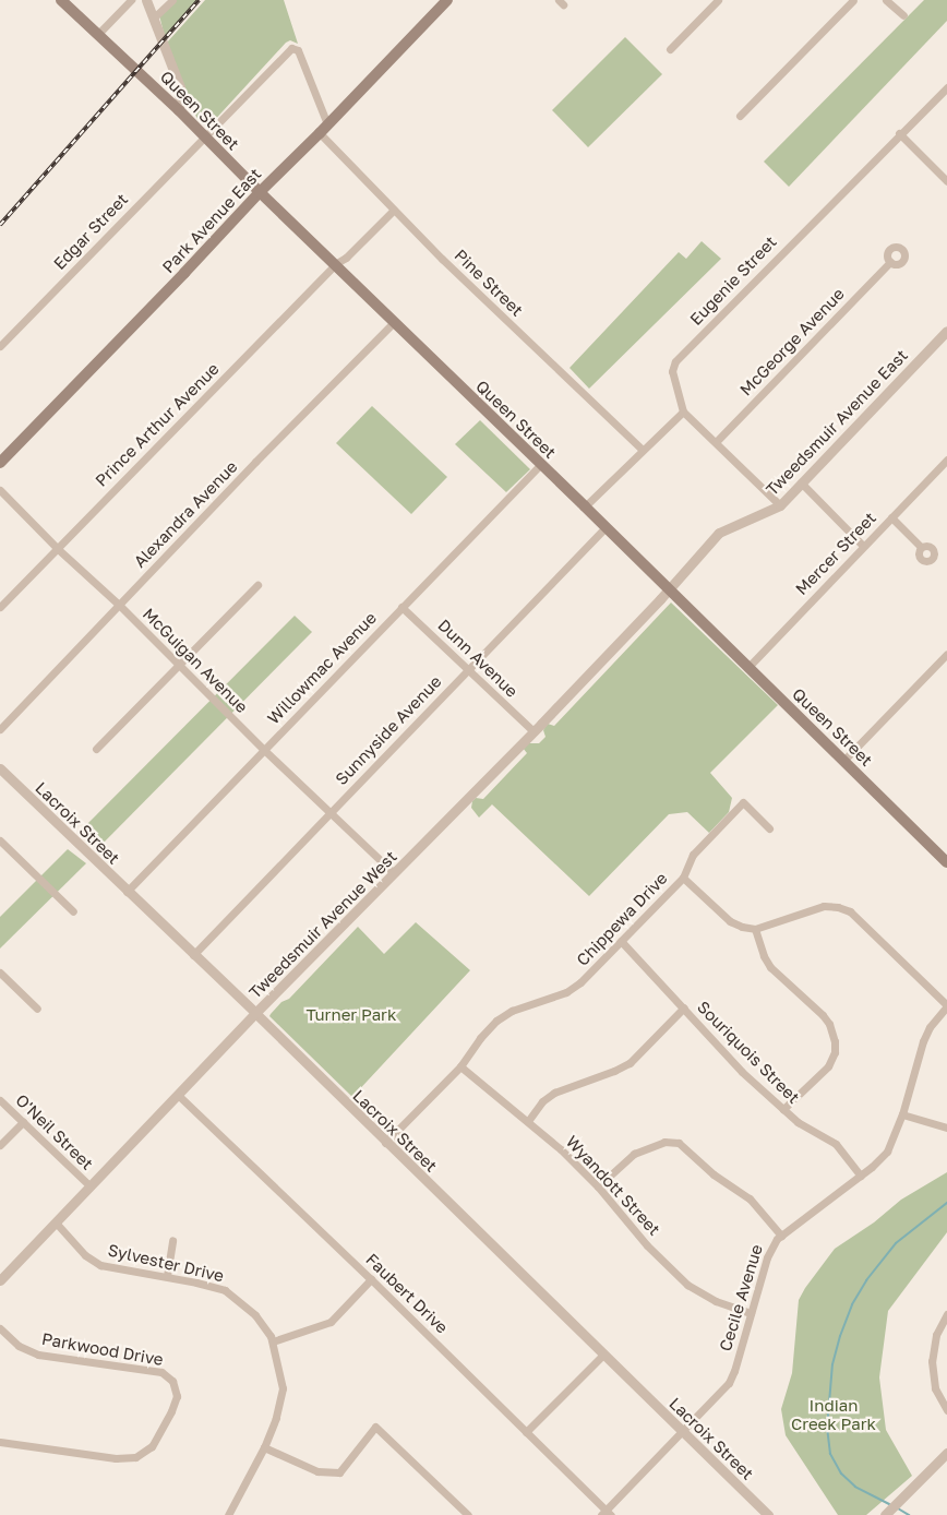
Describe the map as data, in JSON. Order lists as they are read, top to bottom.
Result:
{
  "streets": {
    "main road": ["Queen Street", "Park Avenue East"],
    "street": [
      "Edgar Street",
      "Eugenie Street",
      "Pine Street",
      "McGeorge Avenue",
      "Tweedsmuir Avenue East",
      "Prince Arthur Avenue",
      "Alexandra Avenue",
      "Mercer Street",
      "Dunn Avenue",
      "McGuigan Avenue",
      "Willowmac Avenue",
      "Sunnyside Avenue",
      "Lacroix Street",
      "Chippewa Drive",
      "Tweedsmuir Avenue West",
      "Souriquois Street",
      "O'Neil Street",
      "Wyandott Street",
      "Sylvester Drive",
      "Faubert Drive",
      "Cecile Avenue",
      "Parkwood Drive"
    ]
  },
  "crossings": [
    ["Queen Street", "Park Avenue East"],
    ["Queen Street", "Edgar Street"],
    ["Queen Street", "Tweedsmuir Avenue East"],
    ["Queen Street", "Prince Arthur Avenue"],
    ["Queen Street", "Alexandra Avenue"],
    ["Queen Street", "Mercer Street"],
    ["Queen Street", "Willowmac Avenue"],
    ["Queen Street", "Sunnyside Avenue"],
    ["Queen Street", "Tweedsmuir Avenue West"],
    ["Park Avenue East", "Edgar Street"],
    ["Park Avenue East", "Pine Street"],
    ["Edgar Street", "Pine Street"],
    ["Pine Street", "Prince Arthur Avenue"],
    ["Tweedsmuir Avenue East", "Tweedsmuir Avenue West"],
    ["Prince Arthur Avenue", "McGuigan Avenue"],
    ["Alexandra Avenue", "McGuigan Avenue"],
    ["Dunn Avenue", "Willowmac Avenue"],
    ["Dunn Avenue", "Sunnyside Avenue"],
    ["Dunn Avenue", "Tweedsmuir Avenue West"],
    ["McGuigan Avenue", "Willowmac Avenue"],
    ["McGuigan Avenue", "Sunnyside Avenue"],
    ["McGuigan Avenue", "Tweedsmuir Avenue West"],
    ["Willowmac Avenue", "Lacroix Street"],
    ["Sunnyside Avenue", "Lacroix Street"],
    ["Lacroix Street", "Chippewa Drive"],
    ["Lacroix Street", "Tweedsmuir Avenue West"],
    ["Lacroix Street", "Cecile Avenue"],
    ["Chippewa Drive", "Souriquois Street"],
    ["Chippewa Drive", "Wyandott Street"],
    ["Tweedsmuir Avenue West", "O'Neil Street"],
    ["Tweedsmuir Avenue West", "Sylvester Drive"],
    ["Tweedsmuir Avenue West", "Faubert Drive"],
    ["Souriquois Street", "Cecile Avenue"],
    ["Wyandott Street", "Cecile Avenue"],
    ["Faubert Drive", "Cecile Avenue"]
  ],
  "parks": ["Turner Park", "Indian Creek Park"]
}
